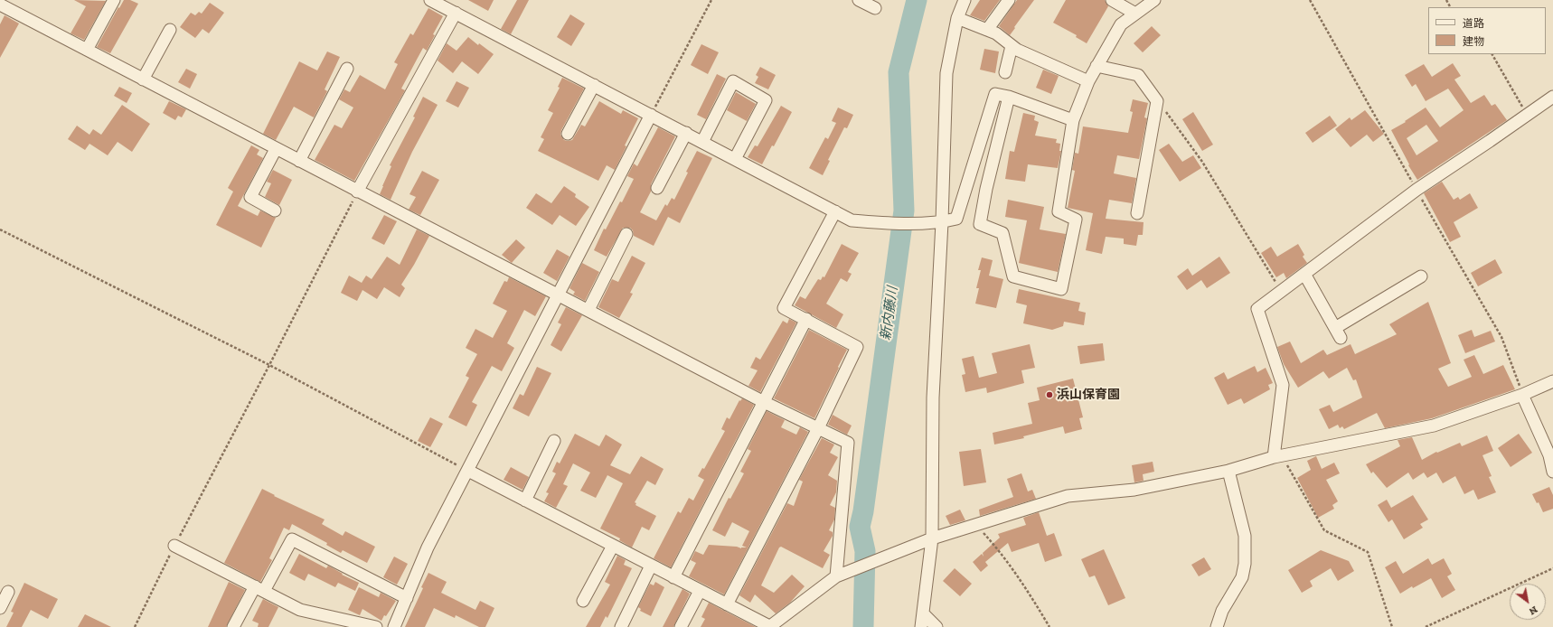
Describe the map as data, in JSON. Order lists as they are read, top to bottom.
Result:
{
  "water": ["新内藤川"],
  "places": ["浜山保育園"],
  "legend": ["道路", "建物"],
  "north": "bottom right"
}
